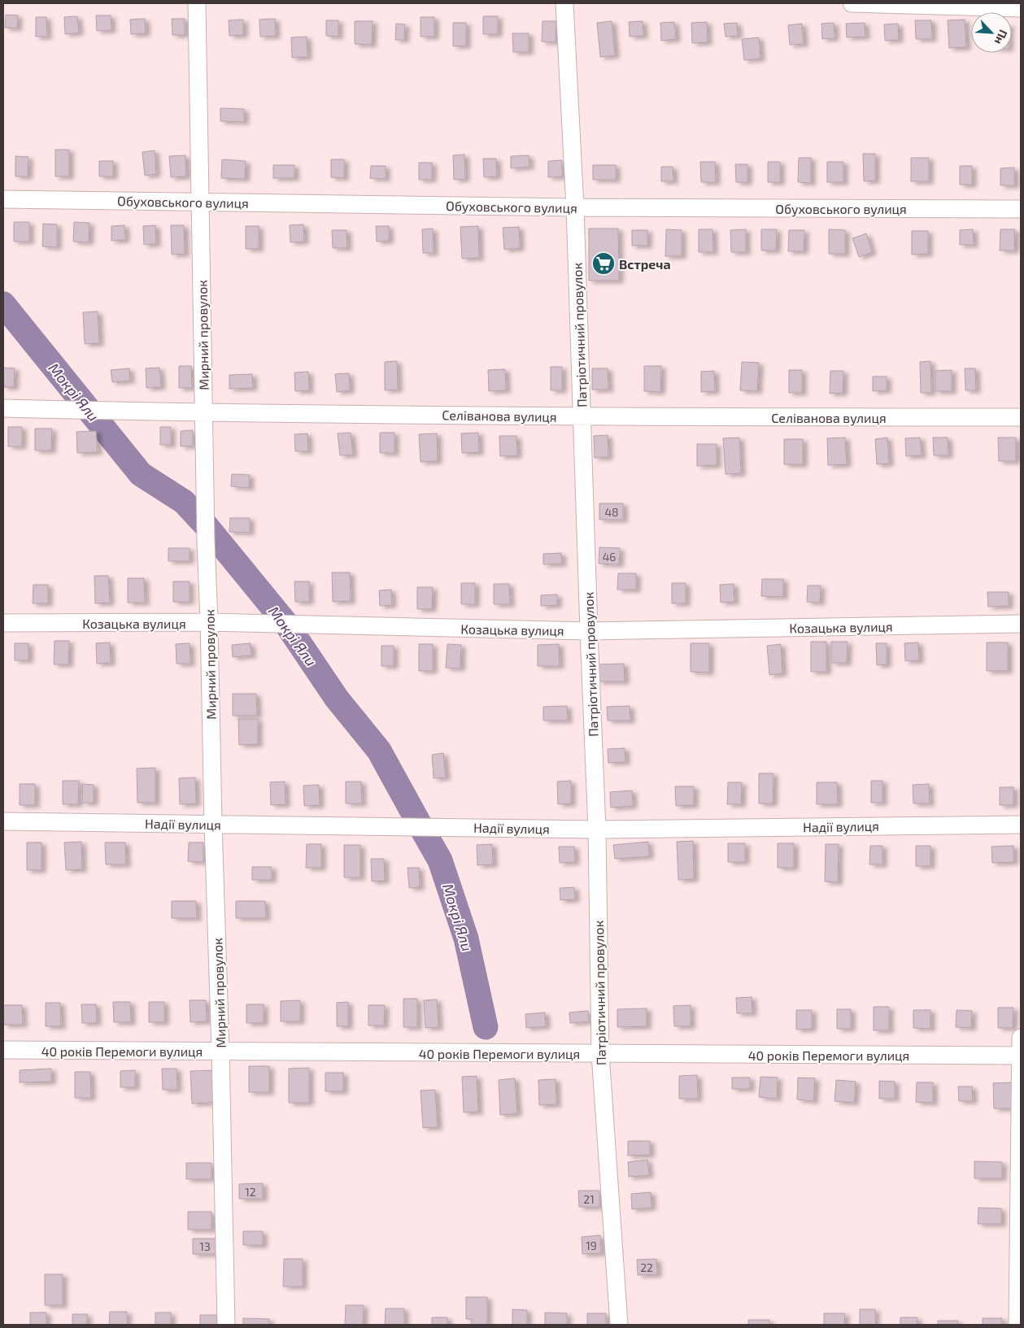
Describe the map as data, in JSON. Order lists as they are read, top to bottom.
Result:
{
  "streets": {
    "street": [
      "Обуховського вулиця",
      "Мирний провулок",
      "Патріотичний провулок",
      "Селіванова вулиця",
      "Козацька вулиця",
      "Надії вулиця",
      "40 років Перемоги вулиця"
    ]
  },
  "crossings": [
    ["Обуховського вулиця", "Мирний провулок"],
    ["Обуховського вулиця", "Патріотичний провулок"],
    ["Мирний провулок", "Селіванова вулиця"],
    ["Мирний провулок", "Козацька вулиця"],
    ["Мирний провулок", "Надії вулиця"],
    ["Мирний провулок", "40 років Перемоги вулиця"],
    ["Патріотичний провулок", "Селіванова вулиця"],
    ["Патріотичний провулок", "Козацька вулиця"],
    ["Патріотичний провулок", "Надії вулиця"],
    ["Патріотичний провулок", "40 років Перемоги вулиця"]
  ],
  "water": ["Мокрі Яли"],
  "places": {
    "supermarket": ["Встреча"]
  },
  "house_numbers": [
    "48",
    "46",
    "12",
    "21",
    "19",
    "13",
    "22"
  ],
  "north": "bottom right"
}
